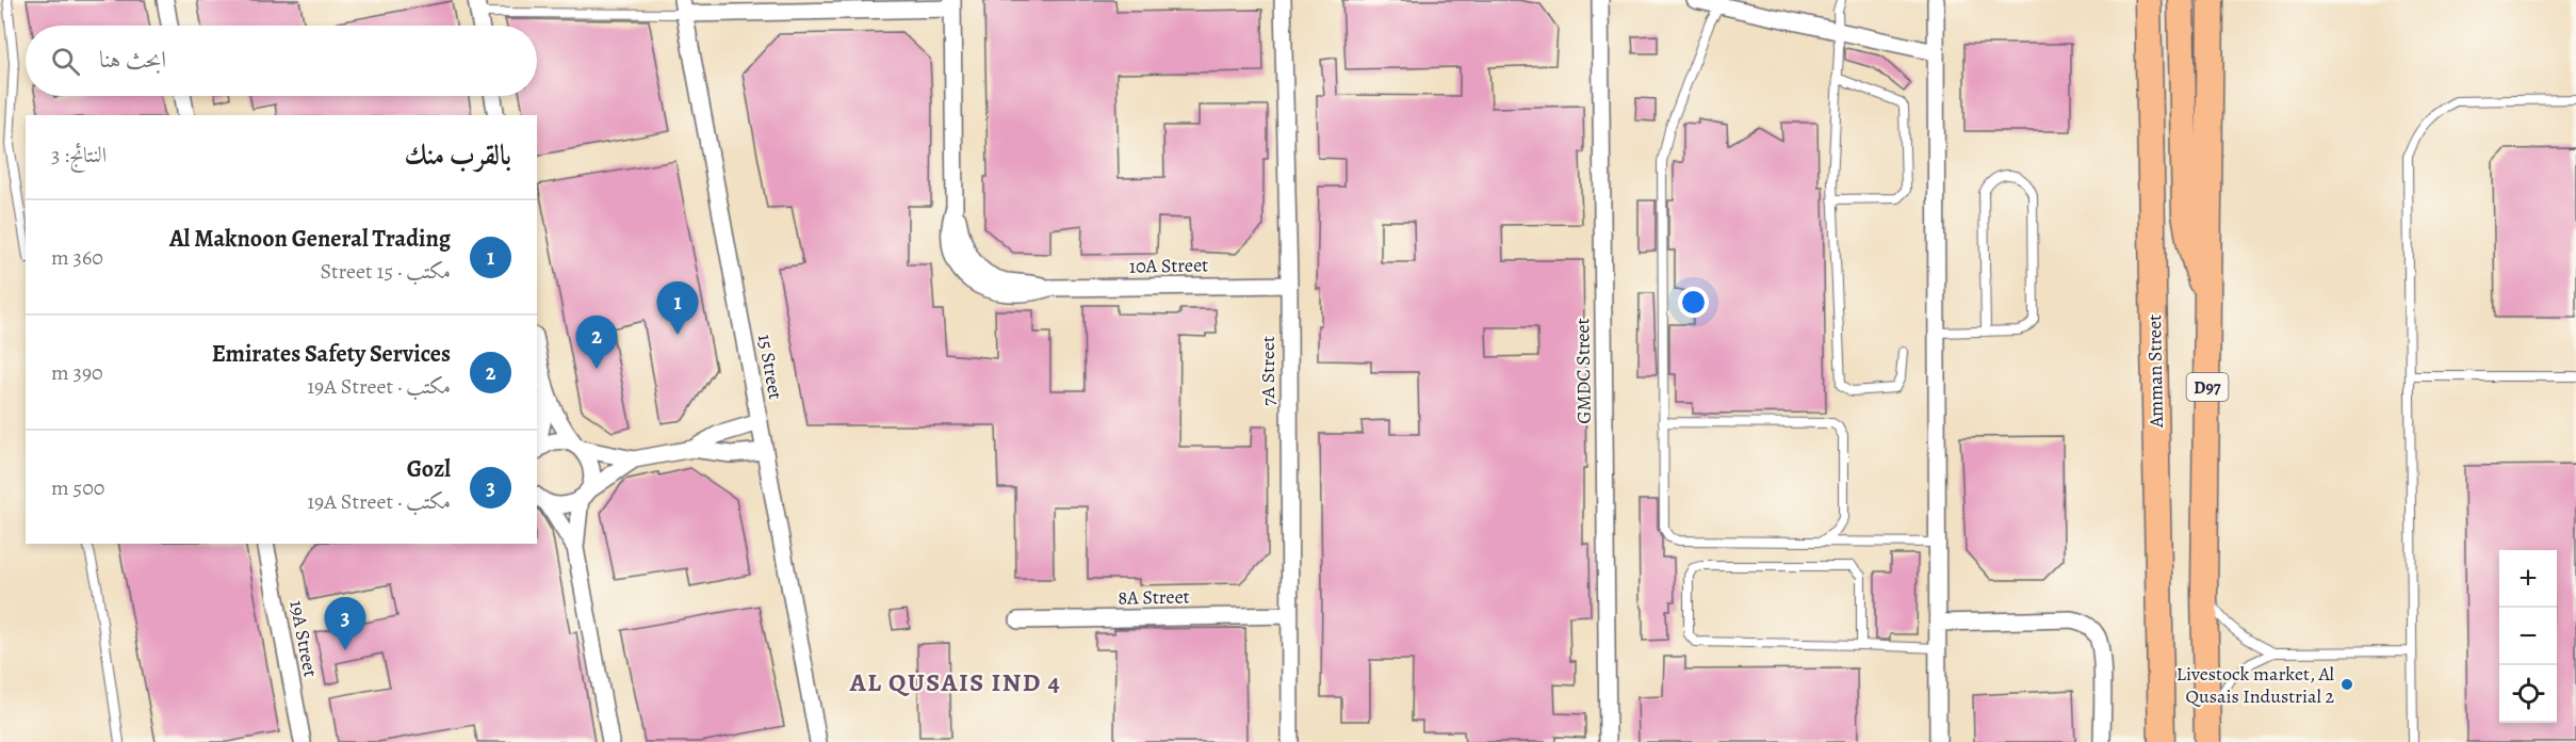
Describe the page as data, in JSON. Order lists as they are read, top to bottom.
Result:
{
  "streets": {
    "main road": ["Amman Street", "D97"],
    "street": [
      "10A Street",
      "15 Street",
      "7A Street",
      "GMDC Street",
      "8A Street",
      "19A Street"
    ]
  },
  "crossings": [
    ["10A Street", "7A Street"],
    ["7A Street", "8A Street"]
  ],
  "districts": ["AL QUSAIS IND 4"],
  "places": ["Livestock market, Al Qusais Industrial 2"],
  "page": {
    "search": "ابحث هنا",
    "heading": ["بالقرب منك", "النتائج: 3"],
    "list": [
      {
        "mark": "1",
        "name": "Al Maknoon General Trading",
        "note": "مكتب · 15 Street",
        "value": "360 m"
      },
      {
        "mark": "2",
        "name": "Emirates Safety Services",
        "note": "مكتب · 19A Street",
        "value": "390 m"
      },
      {
        "mark": "3",
        "name": "Gozl",
        "note": "مكتب · 19A Street",
        "value": "500 m"
      }
    ],
    "pins": ["1", "2", "3"],
    "map_buttons": ["+", "−"]
  }
}
